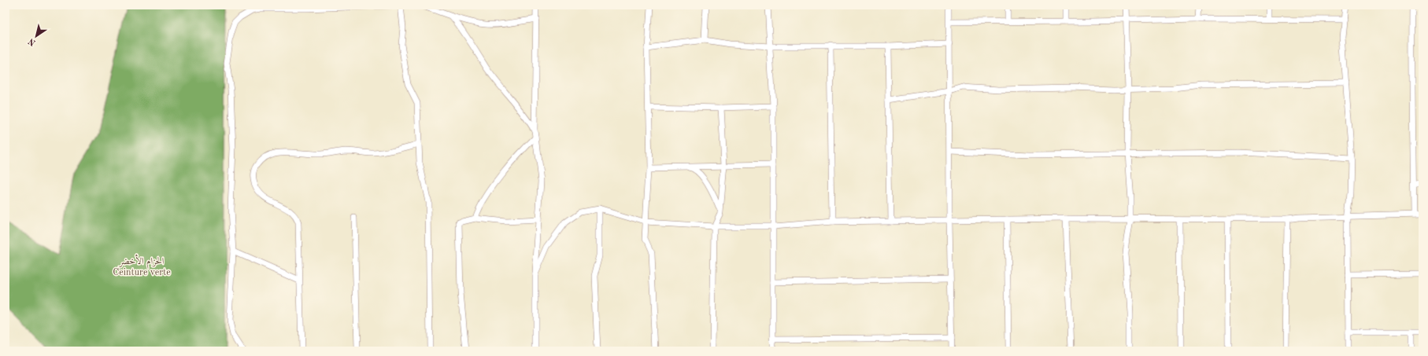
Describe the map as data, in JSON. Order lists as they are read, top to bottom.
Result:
{
  "parks": ["الحزام الأخضر Ceinture verte"],
  "north": "bottom left"
}
